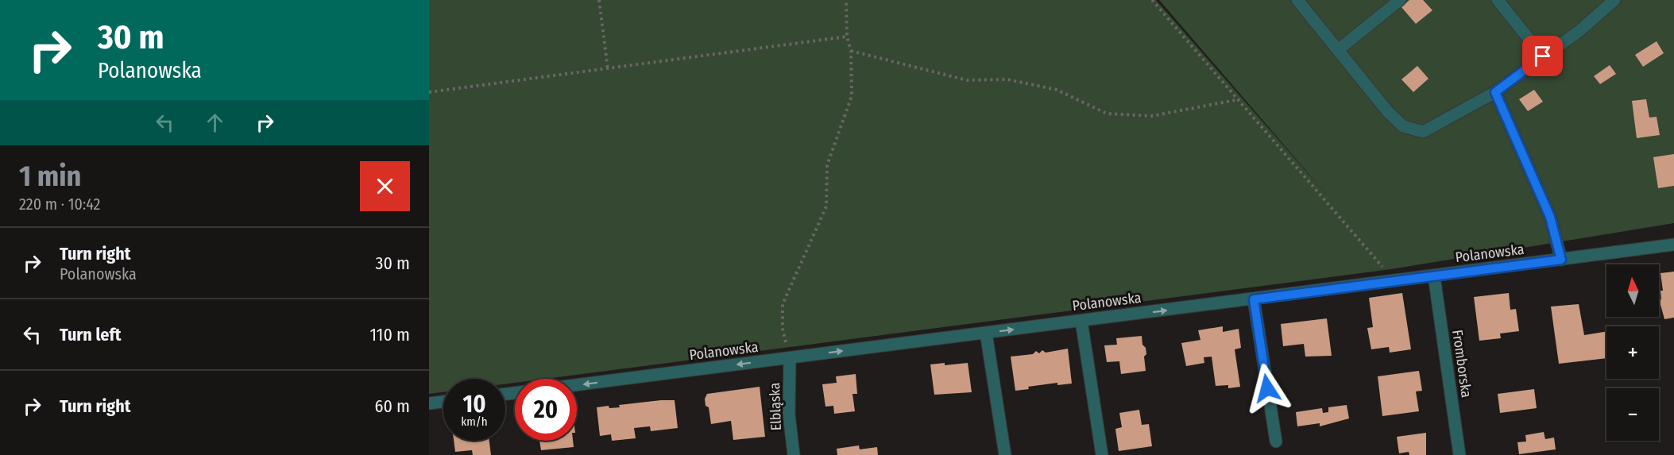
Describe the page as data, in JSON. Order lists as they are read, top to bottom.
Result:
{
  "streets": {
    "street": ["Polanowska", "Fromborska", "Elbląska"]
  },
  "crossings": [
    ["Polanowska", "Fromborska"],
    ["Polanowska", "Elbląska"]
  ],
  "north": "top",
  "page": {
    "turn": ["30 m", "Polanowska"],
    "heading": ["1 min", "220 m · 10:42"],
    "list": [
      {
        "name": "Turn right",
        "note": "Polanowska",
        "value": "30 m"
      },
      {
        "name": "Turn left",
        "value": "110 m"
      },
      {
        "name": "Turn right",
        "value": "60 m"
      }
    ],
    "map_buttons": ["+", "−"],
    "speed": "10 km/h",
    "limit": "20"
  }
}
